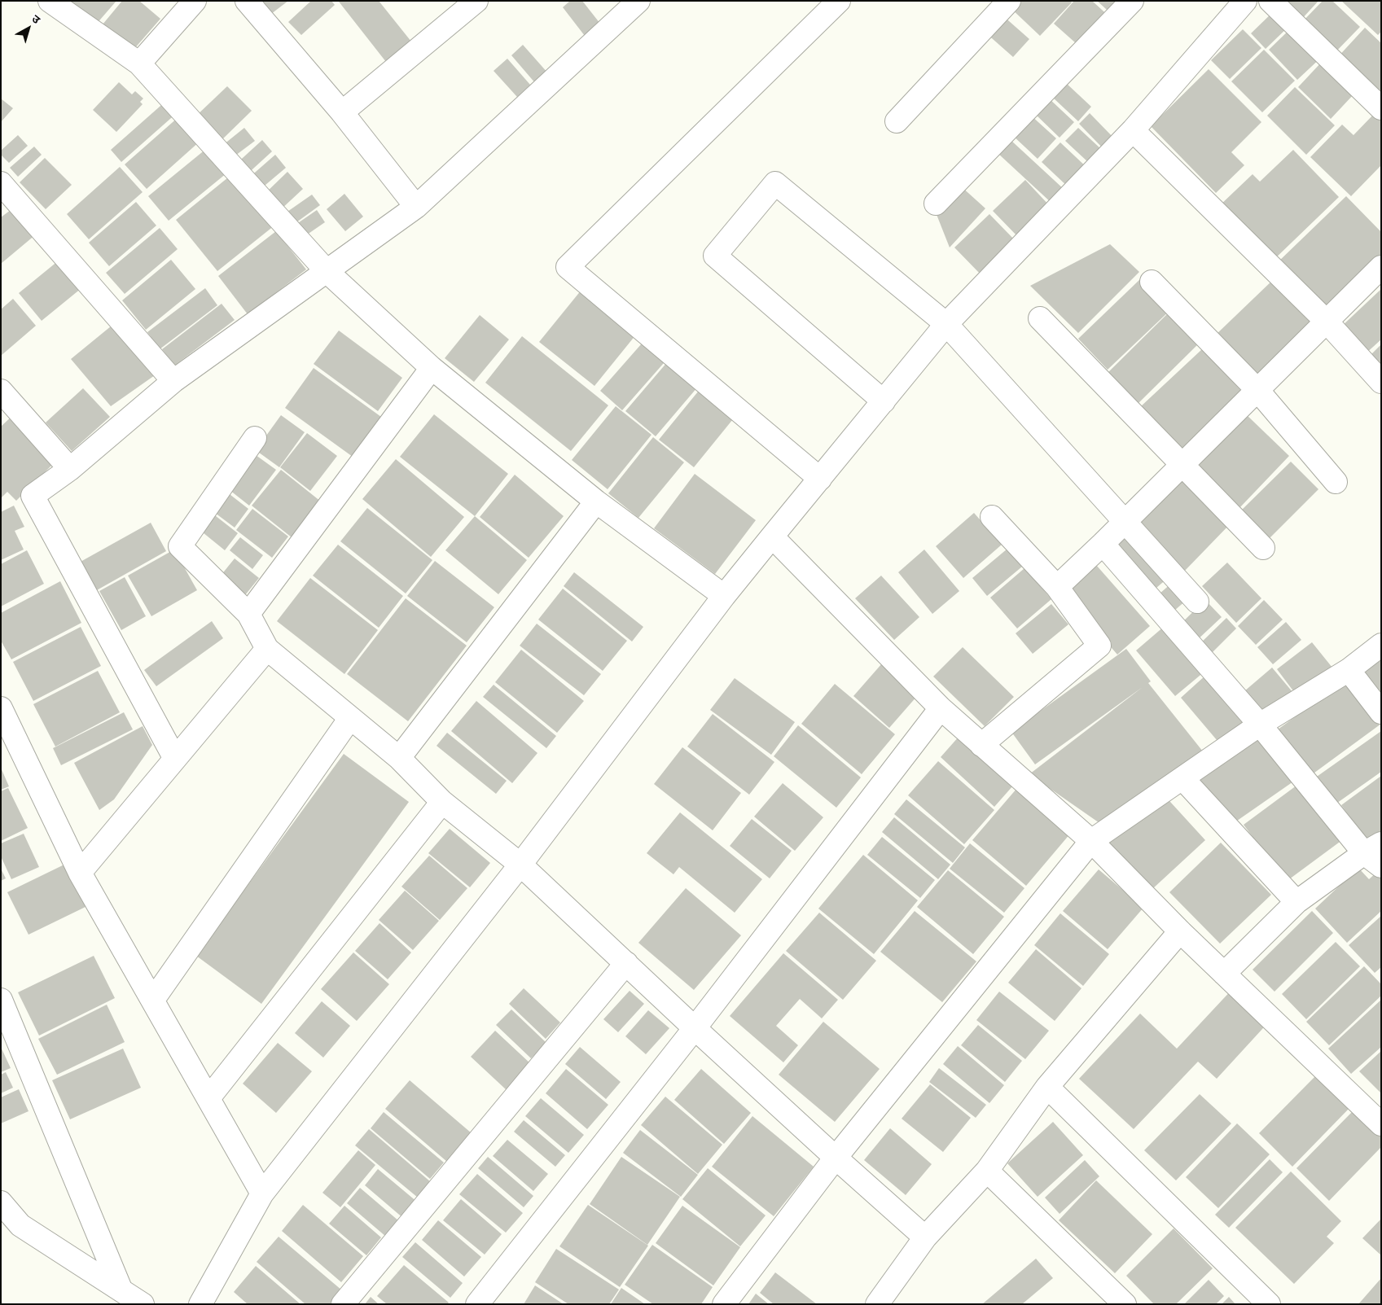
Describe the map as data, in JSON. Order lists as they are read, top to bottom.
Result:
{
  "north": "top right"
}
